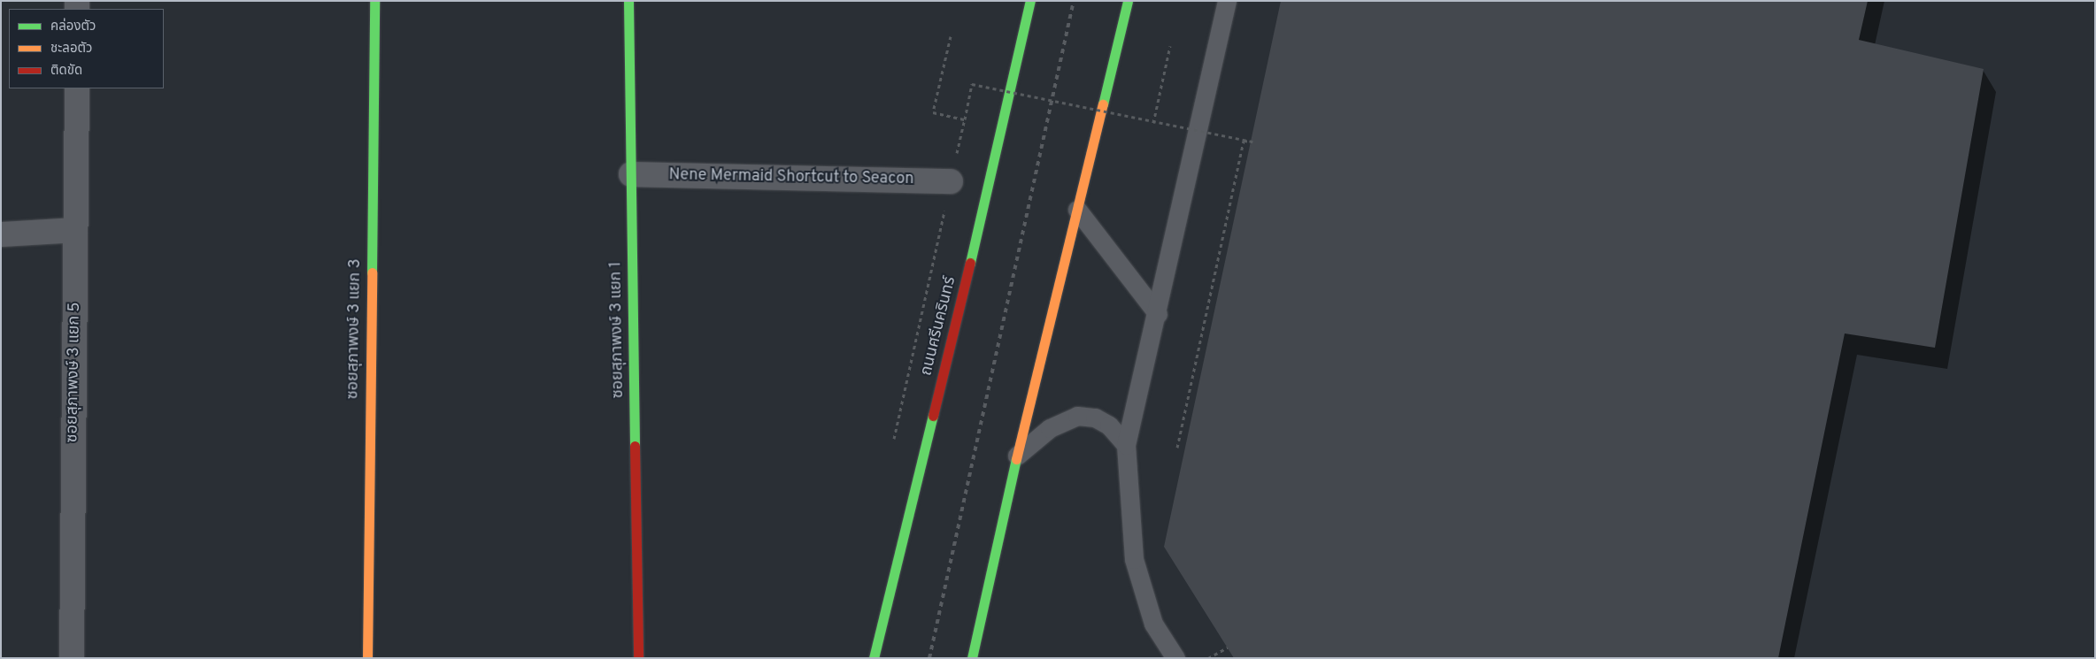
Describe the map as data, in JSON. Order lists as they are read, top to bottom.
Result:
{
  "streets": {
    "main road": ["ถนนศรีนครินทร์", "ซอยสุภาพงษ์ 3 แยก 3", "ซอยสุภาพงษ์ 3 แยก 1"],
    "street": ["Nene Mermaid Shortcut to Seacon", "ซอยสุภาพงษ์ 3 แยก 5"]
  },
  "crossings": [
    ["Nene Mermaid Shortcut to Seacon", "ซอยสุภาพงษ์ 3 แยก 1"]
  ],
  "legend": ["คล่องตัว", "ชะลอตัว", "ติดขัด"]
}
